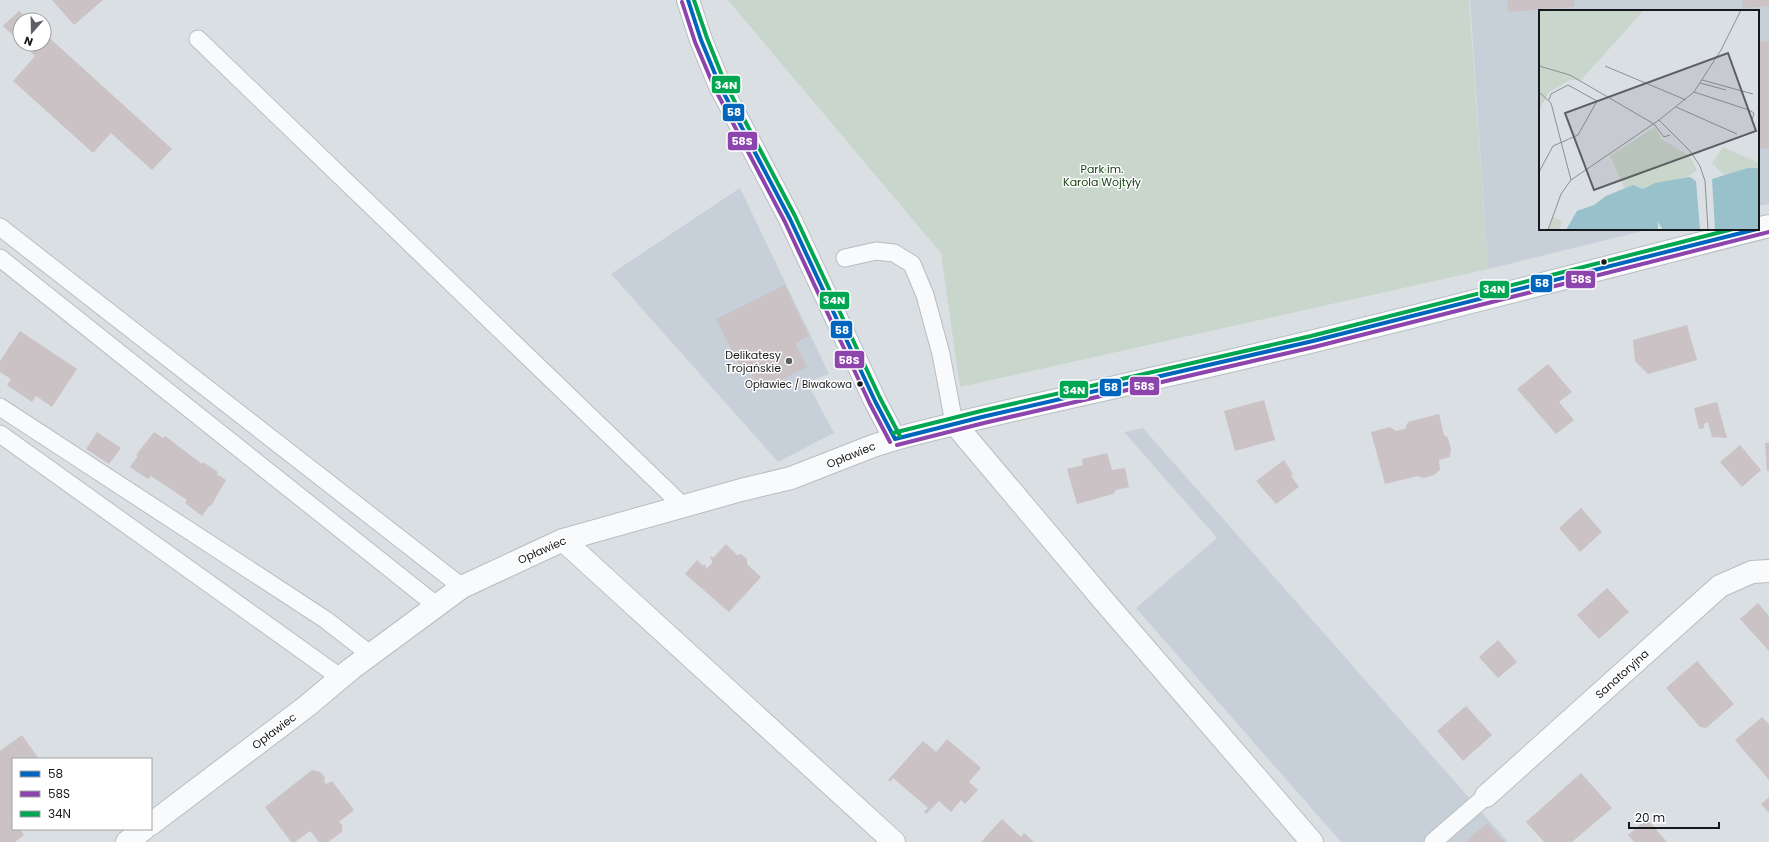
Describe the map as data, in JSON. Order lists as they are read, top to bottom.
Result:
{
  "streets": {
    "street": ["Opławiec", "Sanatoryjna"]
  },
  "parks": ["Park im. Karola Wojtyły"],
  "places": ["Delikatesy Trojańskie", "Opławiec / Biwakowa"],
  "lines": ["transit line 58", "transit line 34N", "transit line 58S"],
  "legend": ["58", "58S", "34N"],
  "scale_bar": "20 m",
  "north": "bottom"
}
